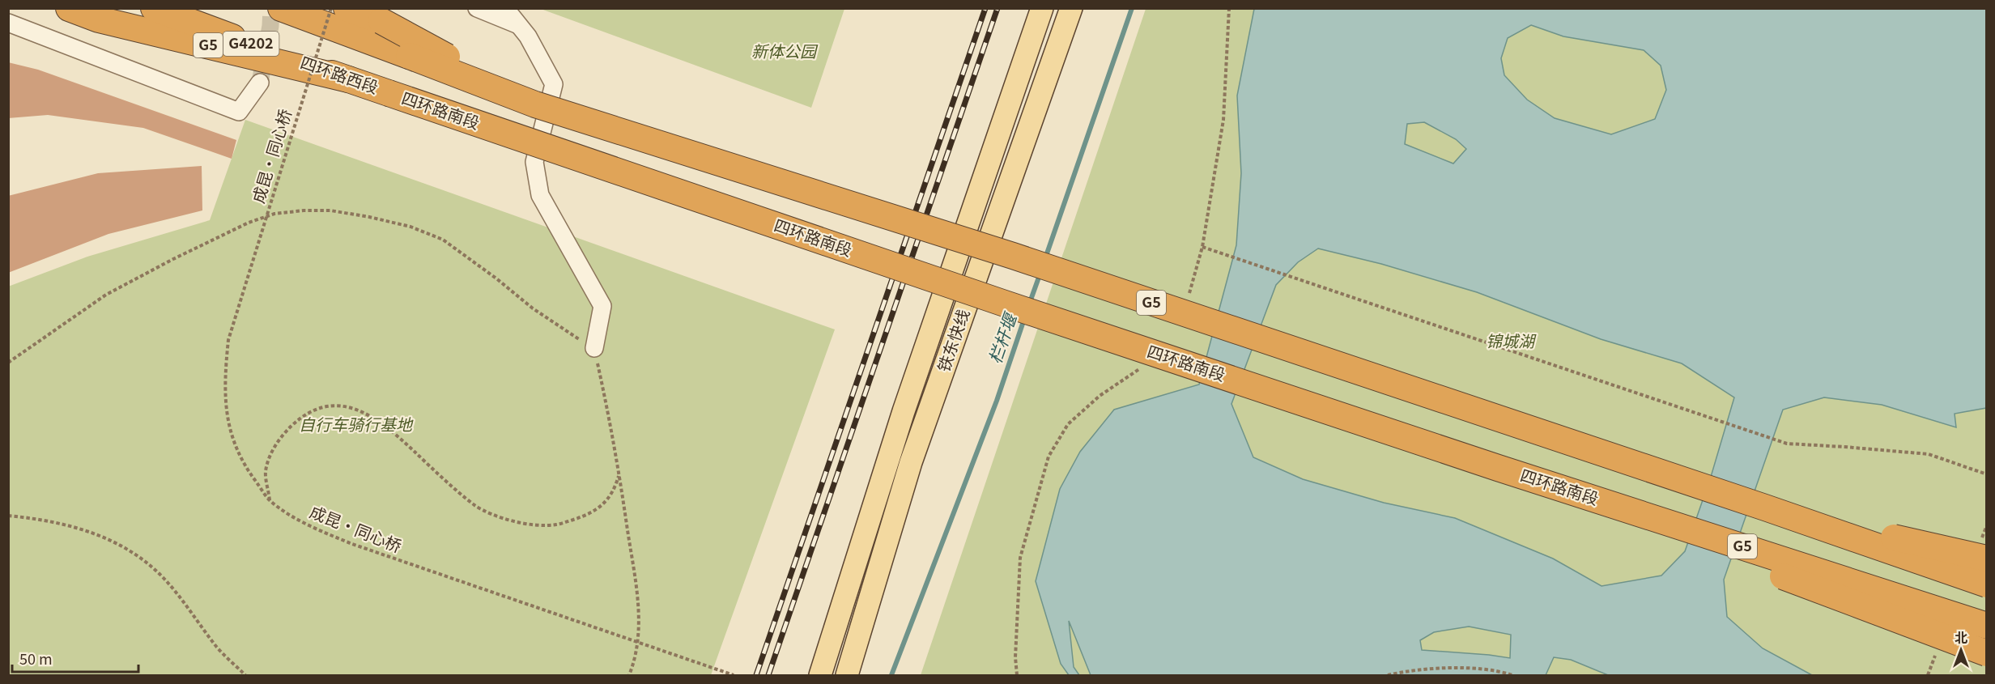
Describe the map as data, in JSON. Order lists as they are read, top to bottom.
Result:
{
  "streets": {
    "highway": [
      "G4202",
      "G5",
      "四环路西段",
      "四环路南段"
    ],
    "main road": ["铁东快线"],
    "path": ["成昆·同心桥"]
  },
  "crossings": [
    ["G4202", "G5"],
    ["G5", "四环路西段"],
    ["四环路西段", "四环路南段"]
  ],
  "water": ["栏杆堰"],
  "parks": ["新体公园", "锦城湖", "自行车骑行基地"],
  "scale_bar": "50 m",
  "north": "top"
}
